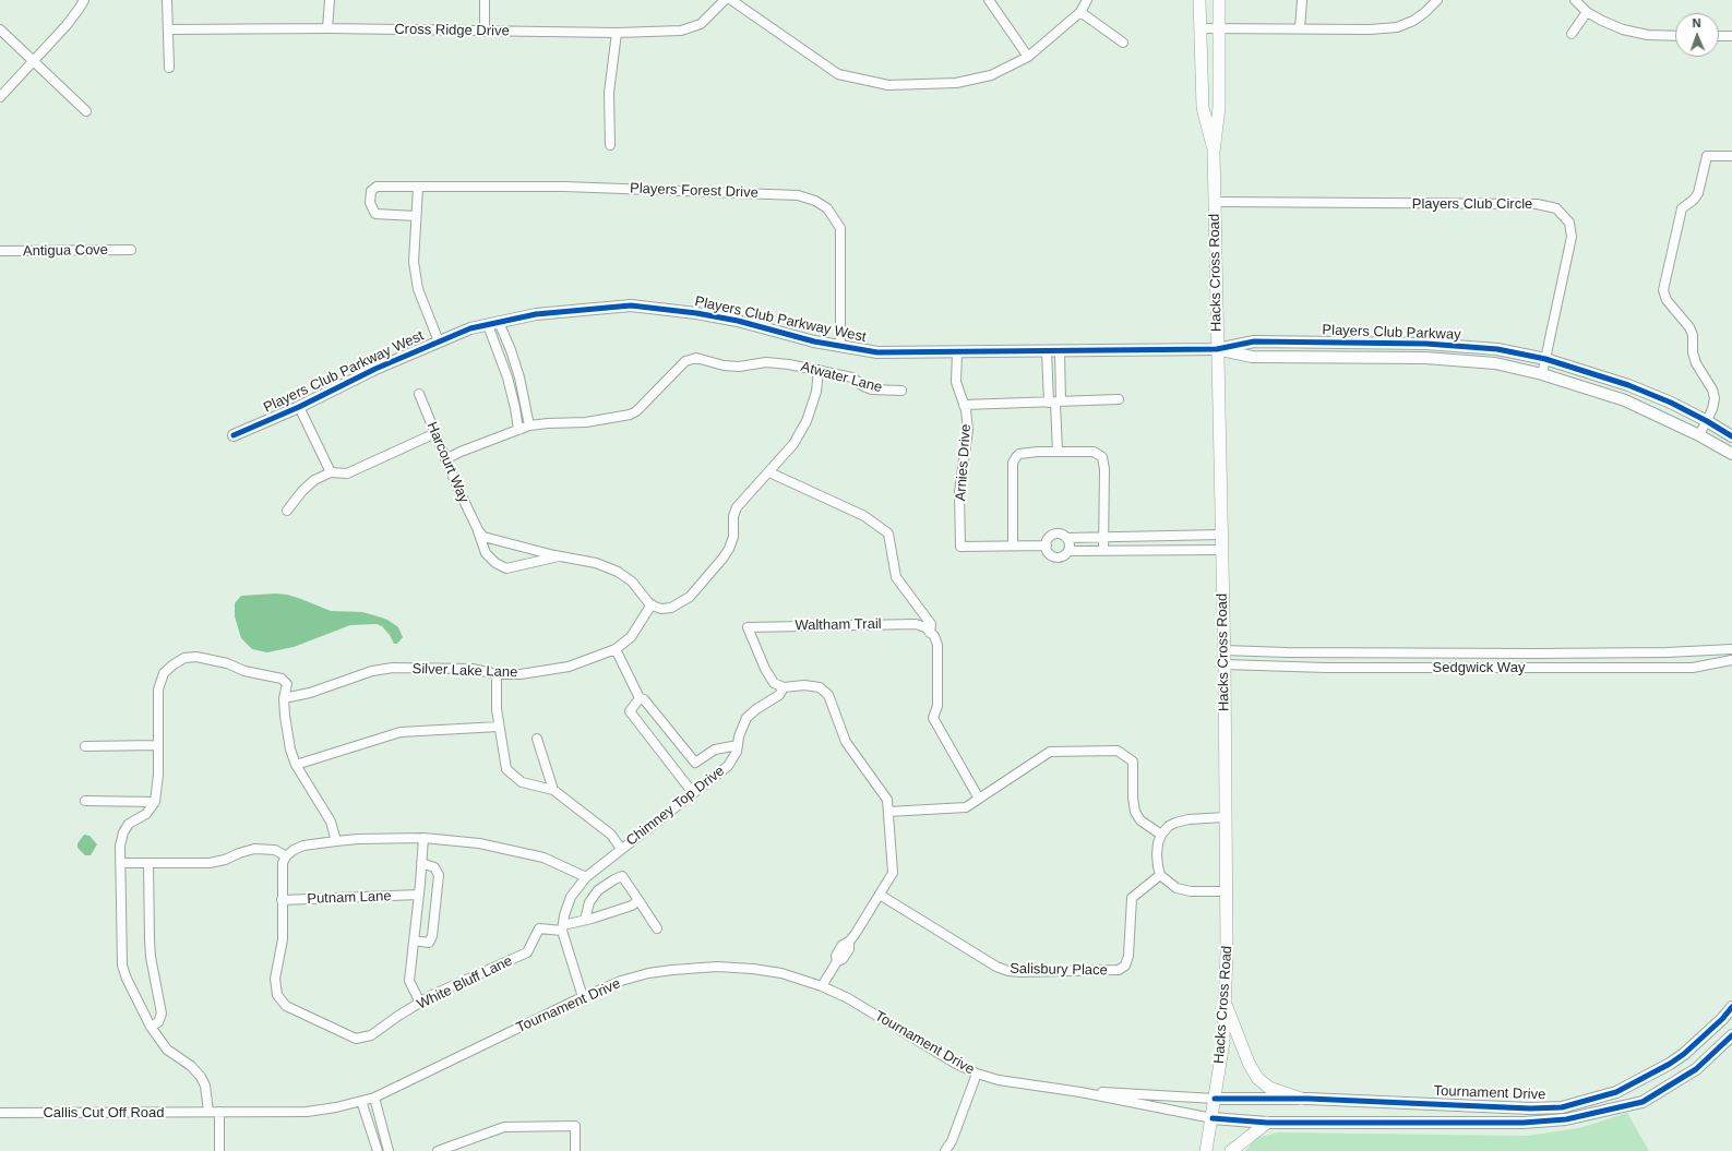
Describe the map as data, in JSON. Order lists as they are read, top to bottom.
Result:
{
  "streets": {
    "main road": ["Hacks Cross Road"],
    "street": [
      "Cross Ridge Drive",
      "Players Forest Drive",
      "Players Club Circle",
      "Antigua Cove",
      "Players Club Parkway West",
      "Players Club Parkway",
      "Atwater Lane",
      "Harcourt Way",
      "Arnies Drive",
      "Waltham Trail",
      "Sedgwick Way",
      "Silver Lake Lane",
      "Chimney Top Drive",
      "Putnam Lane",
      "Salisbury Place",
      "White Bluff Lane",
      "Tournament Drive",
      "Callis Cut Off Road"
    ]
  },
  "crossings": [
    ["Players Forest Drive", "Players Club Parkway West"],
    ["Players Club Circle", "Hacks Cross Road"],
    ["Players Club Circle", "Players Club Parkway"],
    ["Hacks Cross Road", "Players Club Parkway West"],
    ["Hacks Cross Road", "Players Club Parkway"],
    ["Hacks Cross Road", "Sedgwick Way"],
    ["Hacks Cross Road", "Tournament Drive"],
    ["Players Club Parkway West", "Players Club Parkway"],
    ["Players Club Parkway West", "Arnies Drive"],
    ["Atwater Lane", "Harcourt Way"],
    ["Harcourt Way", "Silver Lake Lane"],
    ["Waltham Trail", "Chimney Top Drive"],
    ["Chimney Top Drive", "White Bluff Lane"],
    ["Putnam Lane", "White Bluff Lane"],
    ["Tournament Drive", "Callis Cut Off Road"]
  ],
  "north": "top"
}
